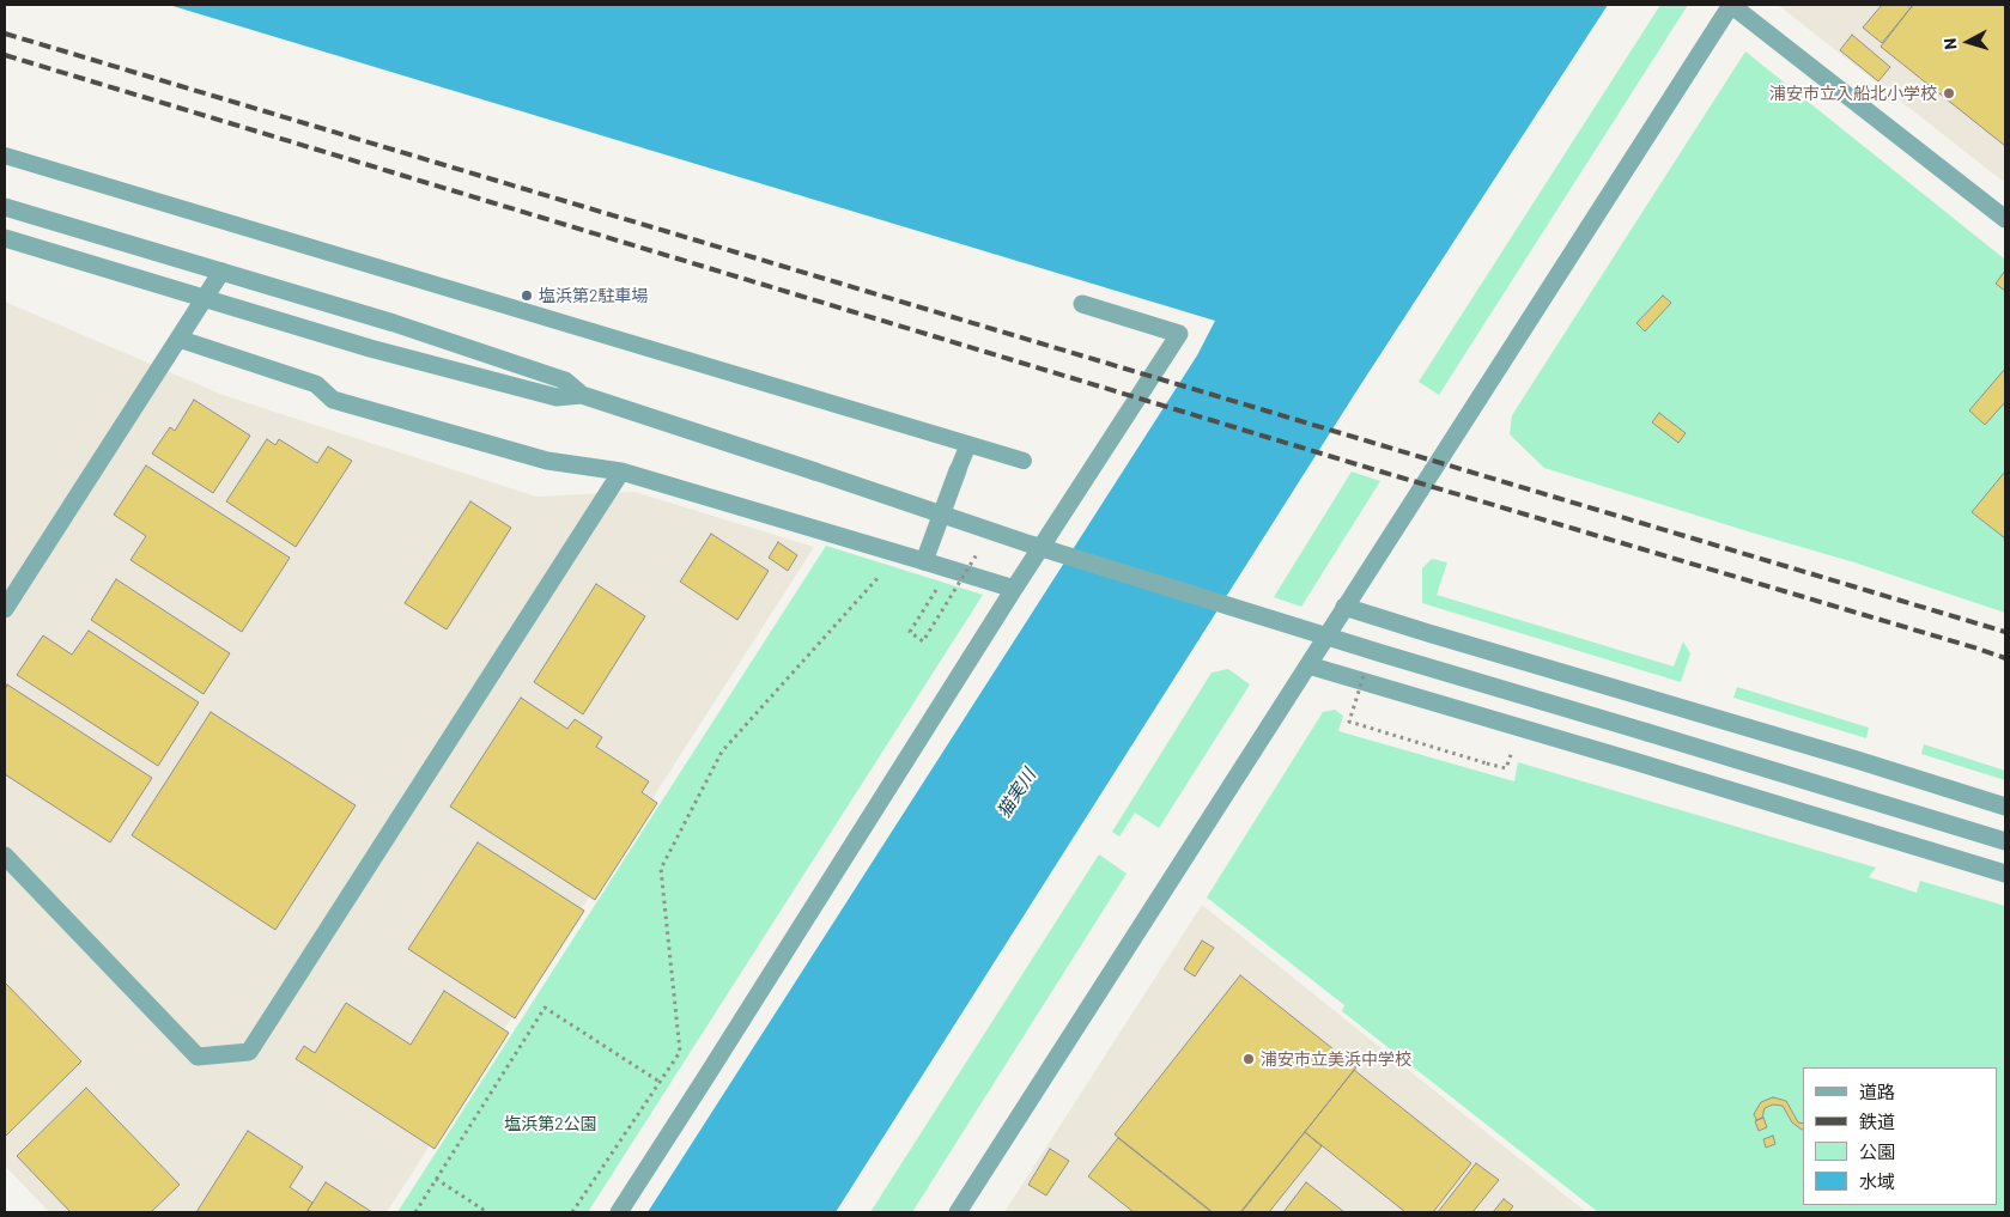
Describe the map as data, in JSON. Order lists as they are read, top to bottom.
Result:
{
  "water": ["猫実川"],
  "parks": ["塩浜第2公園"],
  "places": ["浦安市立入船北小学校", "塩浜第2駐車場", "浦安市立美浜中学校"],
  "legend": [
    "道路",
    "鉄道",
    "公園",
    "水域"
  ],
  "north": "left"
}
